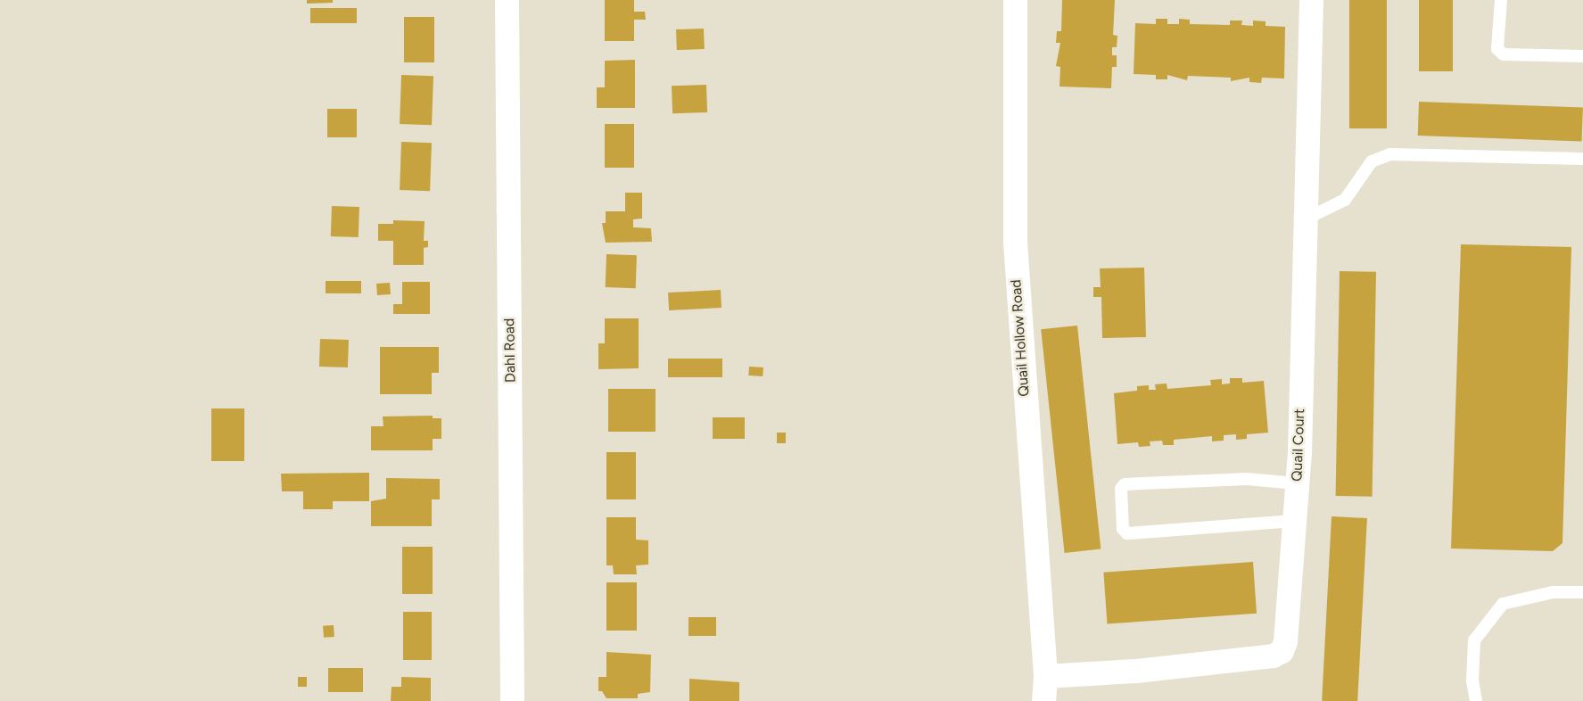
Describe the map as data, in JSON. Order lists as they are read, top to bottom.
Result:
{
  "streets": {
    "street": ["Quail Hollow Road", "Dahl Road", "Quail Court"]
  },
  "crossings": [
    ["Quail Hollow Road", "Quail Court"]
  ]
}
